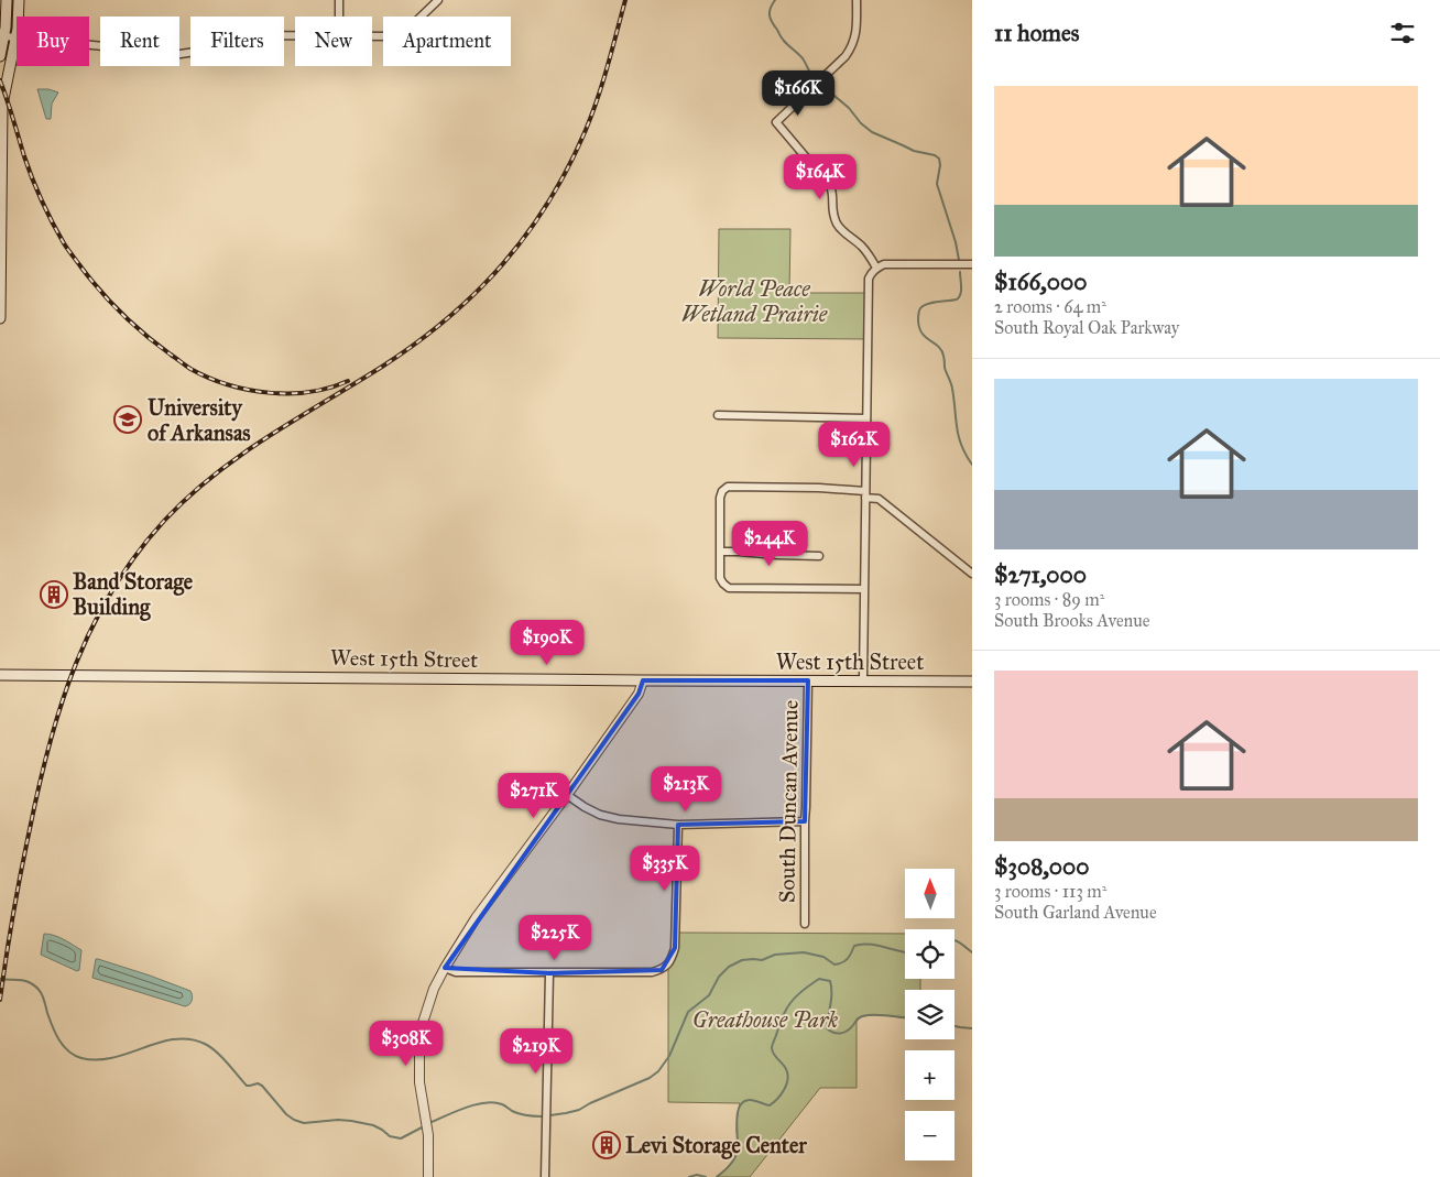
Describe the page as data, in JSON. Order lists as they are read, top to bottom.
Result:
{
  "streets": {
    "main road": ["West 15th Street"],
    "street": ["South Duncan Avenue"]
  },
  "crossings": [
    ["West 15th Street", "South Duncan Avenue"]
  ],
  "parks": ["World Peace Wetland Prairie", "Greathouse Park"],
  "places": {
    "school or university": ["University of Arkansas"],
    "building": ["Band Storage Building", "Levi Storage Center"]
  },
  "north": "top",
  "page": {
    "heading": "11 homes",
    "chip": [
      "Buy",
      "Rent",
      "Filters",
      "New",
      "Apartment"
    ],
    "list": [
      {
        "name": "$166,000",
        "note": "2 rooms · 64 m² · South Royal Oak Parkway"
      },
      {
        "name": "$271,000",
        "note": "3 rooms · 89 m² · South Brooks Avenue"
      },
      {
        "name": "$308,000",
        "note": "3 rooms · 113 m² · South Garland Avenue"
      }
    ],
    "price": [
      "$166K",
      "$164K",
      "$162K",
      "$244K",
      "$190K",
      "$213K",
      "$271K",
      "$335K",
      "$225K",
      "$308K",
      "$219K"
    ],
    "map_buttons": ["+", "−"]
  }
}
